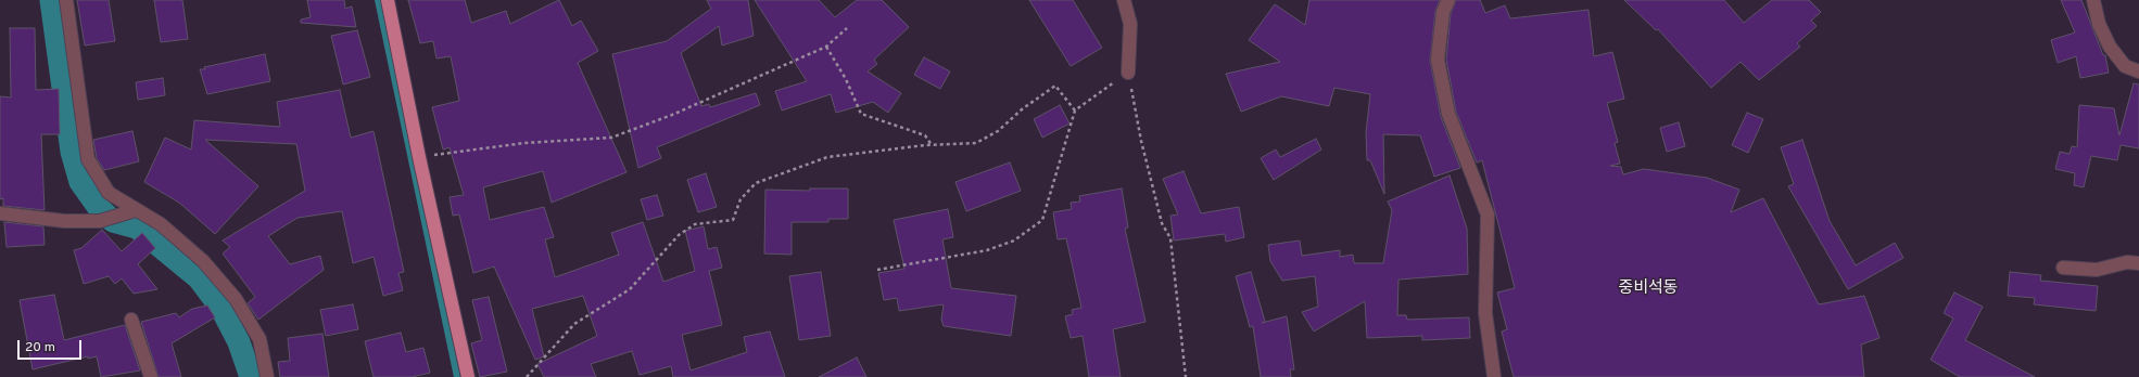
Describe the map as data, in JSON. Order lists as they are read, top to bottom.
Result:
{
  "districts": ["중비석동"],
  "scale_bar": "20 m"
}
